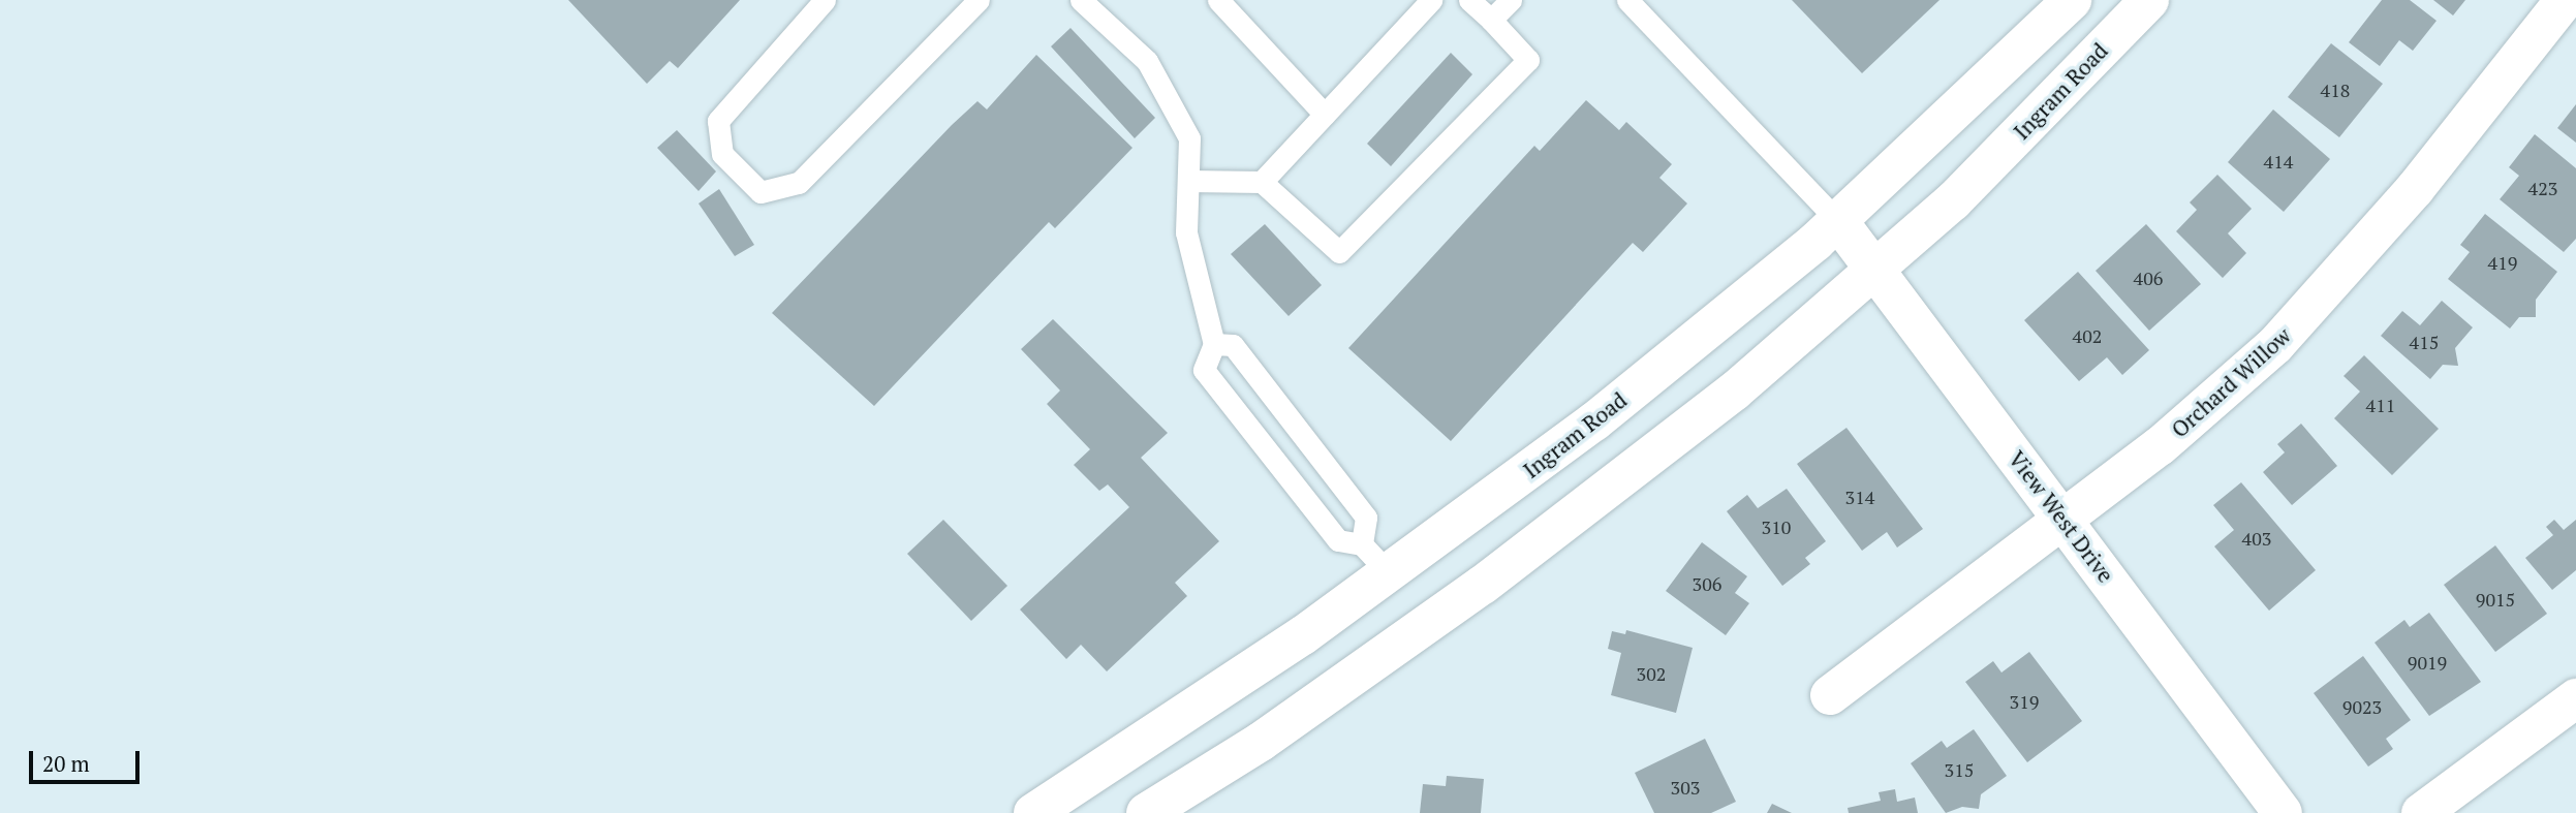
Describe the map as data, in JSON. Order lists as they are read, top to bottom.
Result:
{
  "streets": {
    "main road": ["Ingram Road", "Orchard Willow", "View West Drive"]
  },
  "crossings": [
    ["Ingram Road", "View West Drive"],
    ["Orchard Willow", "View West Drive"]
  ],
  "house_numbers": [
    "418",
    "414",
    "423",
    "419",
    "406",
    "402",
    "415",
    "411",
    "314",
    "310",
    "403",
    "306",
    "9015",
    "9019",
    "302",
    "319",
    "9023",
    "315",
    "303"
  ],
  "scale_bar": "20 m"
}
